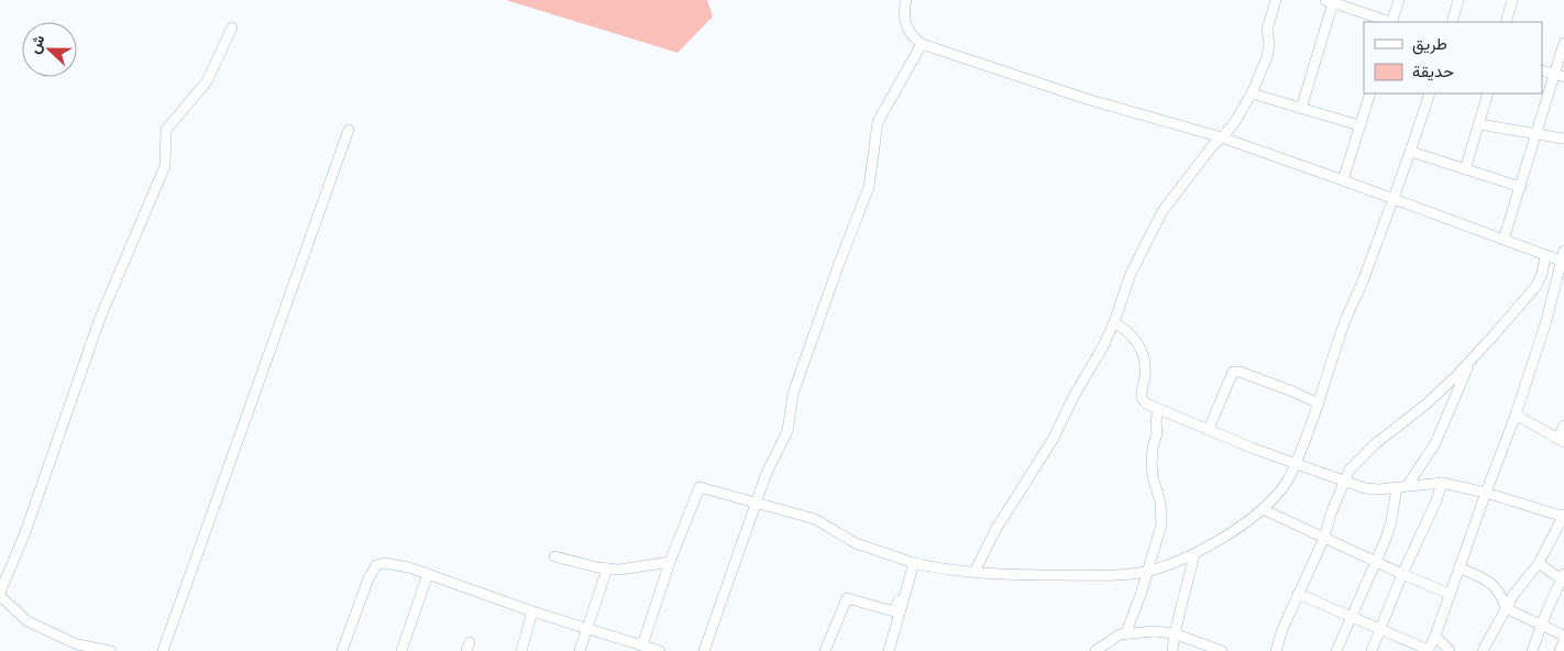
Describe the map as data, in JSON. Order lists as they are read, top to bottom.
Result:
{
  "legend": ["طريق", "حديقة"],
  "north": "left"
}
